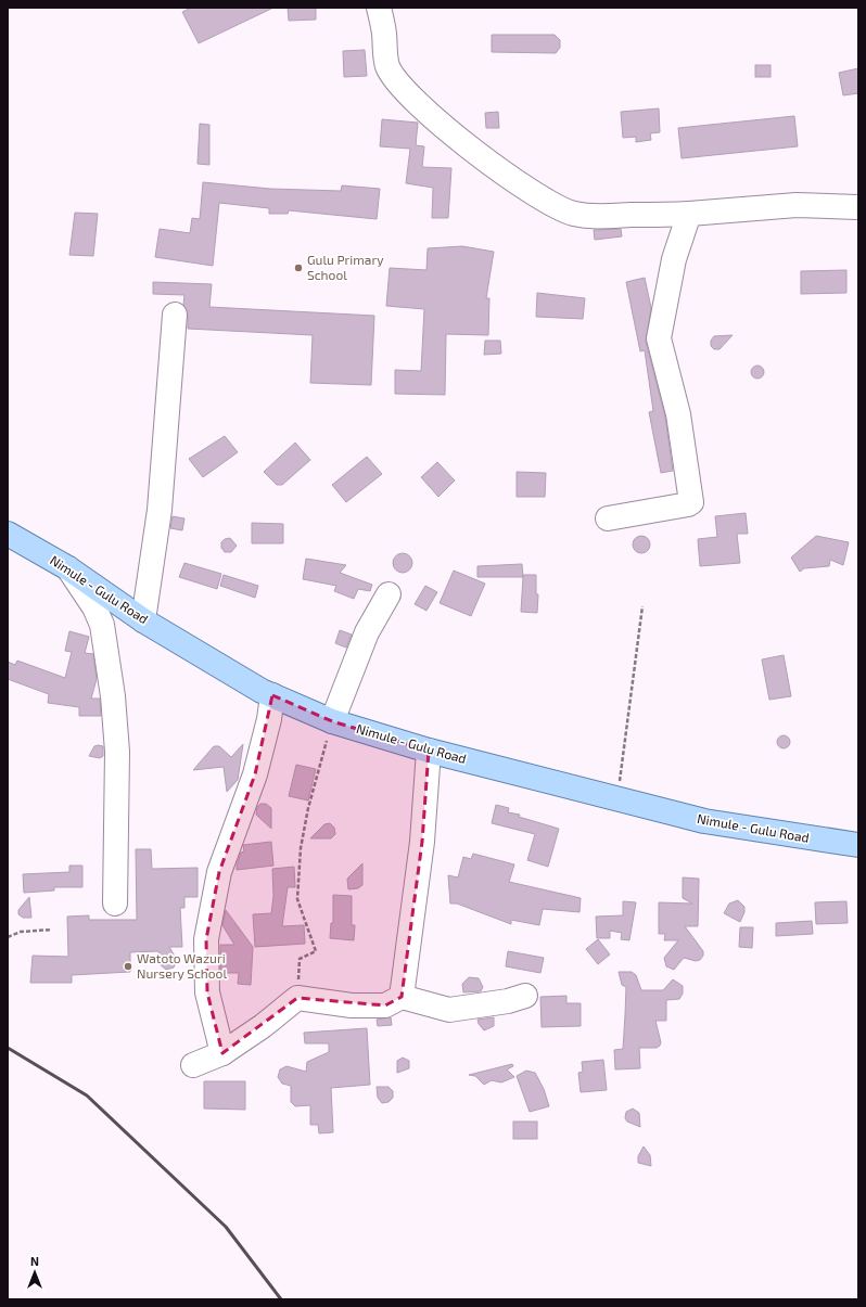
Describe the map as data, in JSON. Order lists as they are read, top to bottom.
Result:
{
  "streets": {
    "main road": ["Nimule - Gulu Road"]
  },
  "places": ["Gulu Primary School", "Watoto Wazuri Nursery School"],
  "north": "top"
}
